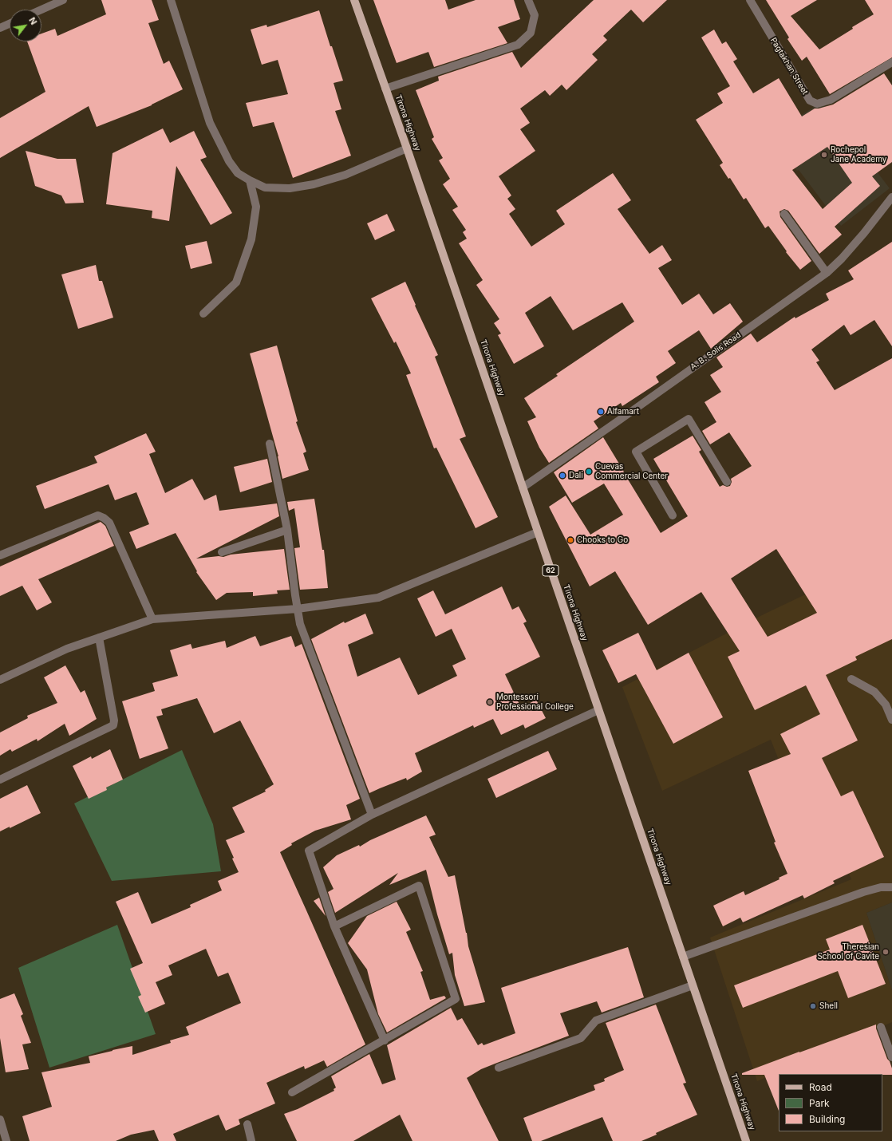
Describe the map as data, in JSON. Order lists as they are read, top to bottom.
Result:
{
  "streets": {
    "main road": ["Tirona Highway", "62"],
    "street": ["Pagtakhan Street", "A. B. Solis Road"]
  },
  "crossings": [
    ["Tirona Highway", "A. B. Solis Road"]
  ],
  "places": [
    "Rochepol Jane Academy",
    "Alfamart",
    "Cuevas Commercial Center",
    "Dali",
    "Chooks to Go",
    "Montessori Professional College",
    "Theresian School of Cavite",
    "Shell"
  ],
  "legend": ["Road", "Park", "Building"],
  "north": "top right"
}
